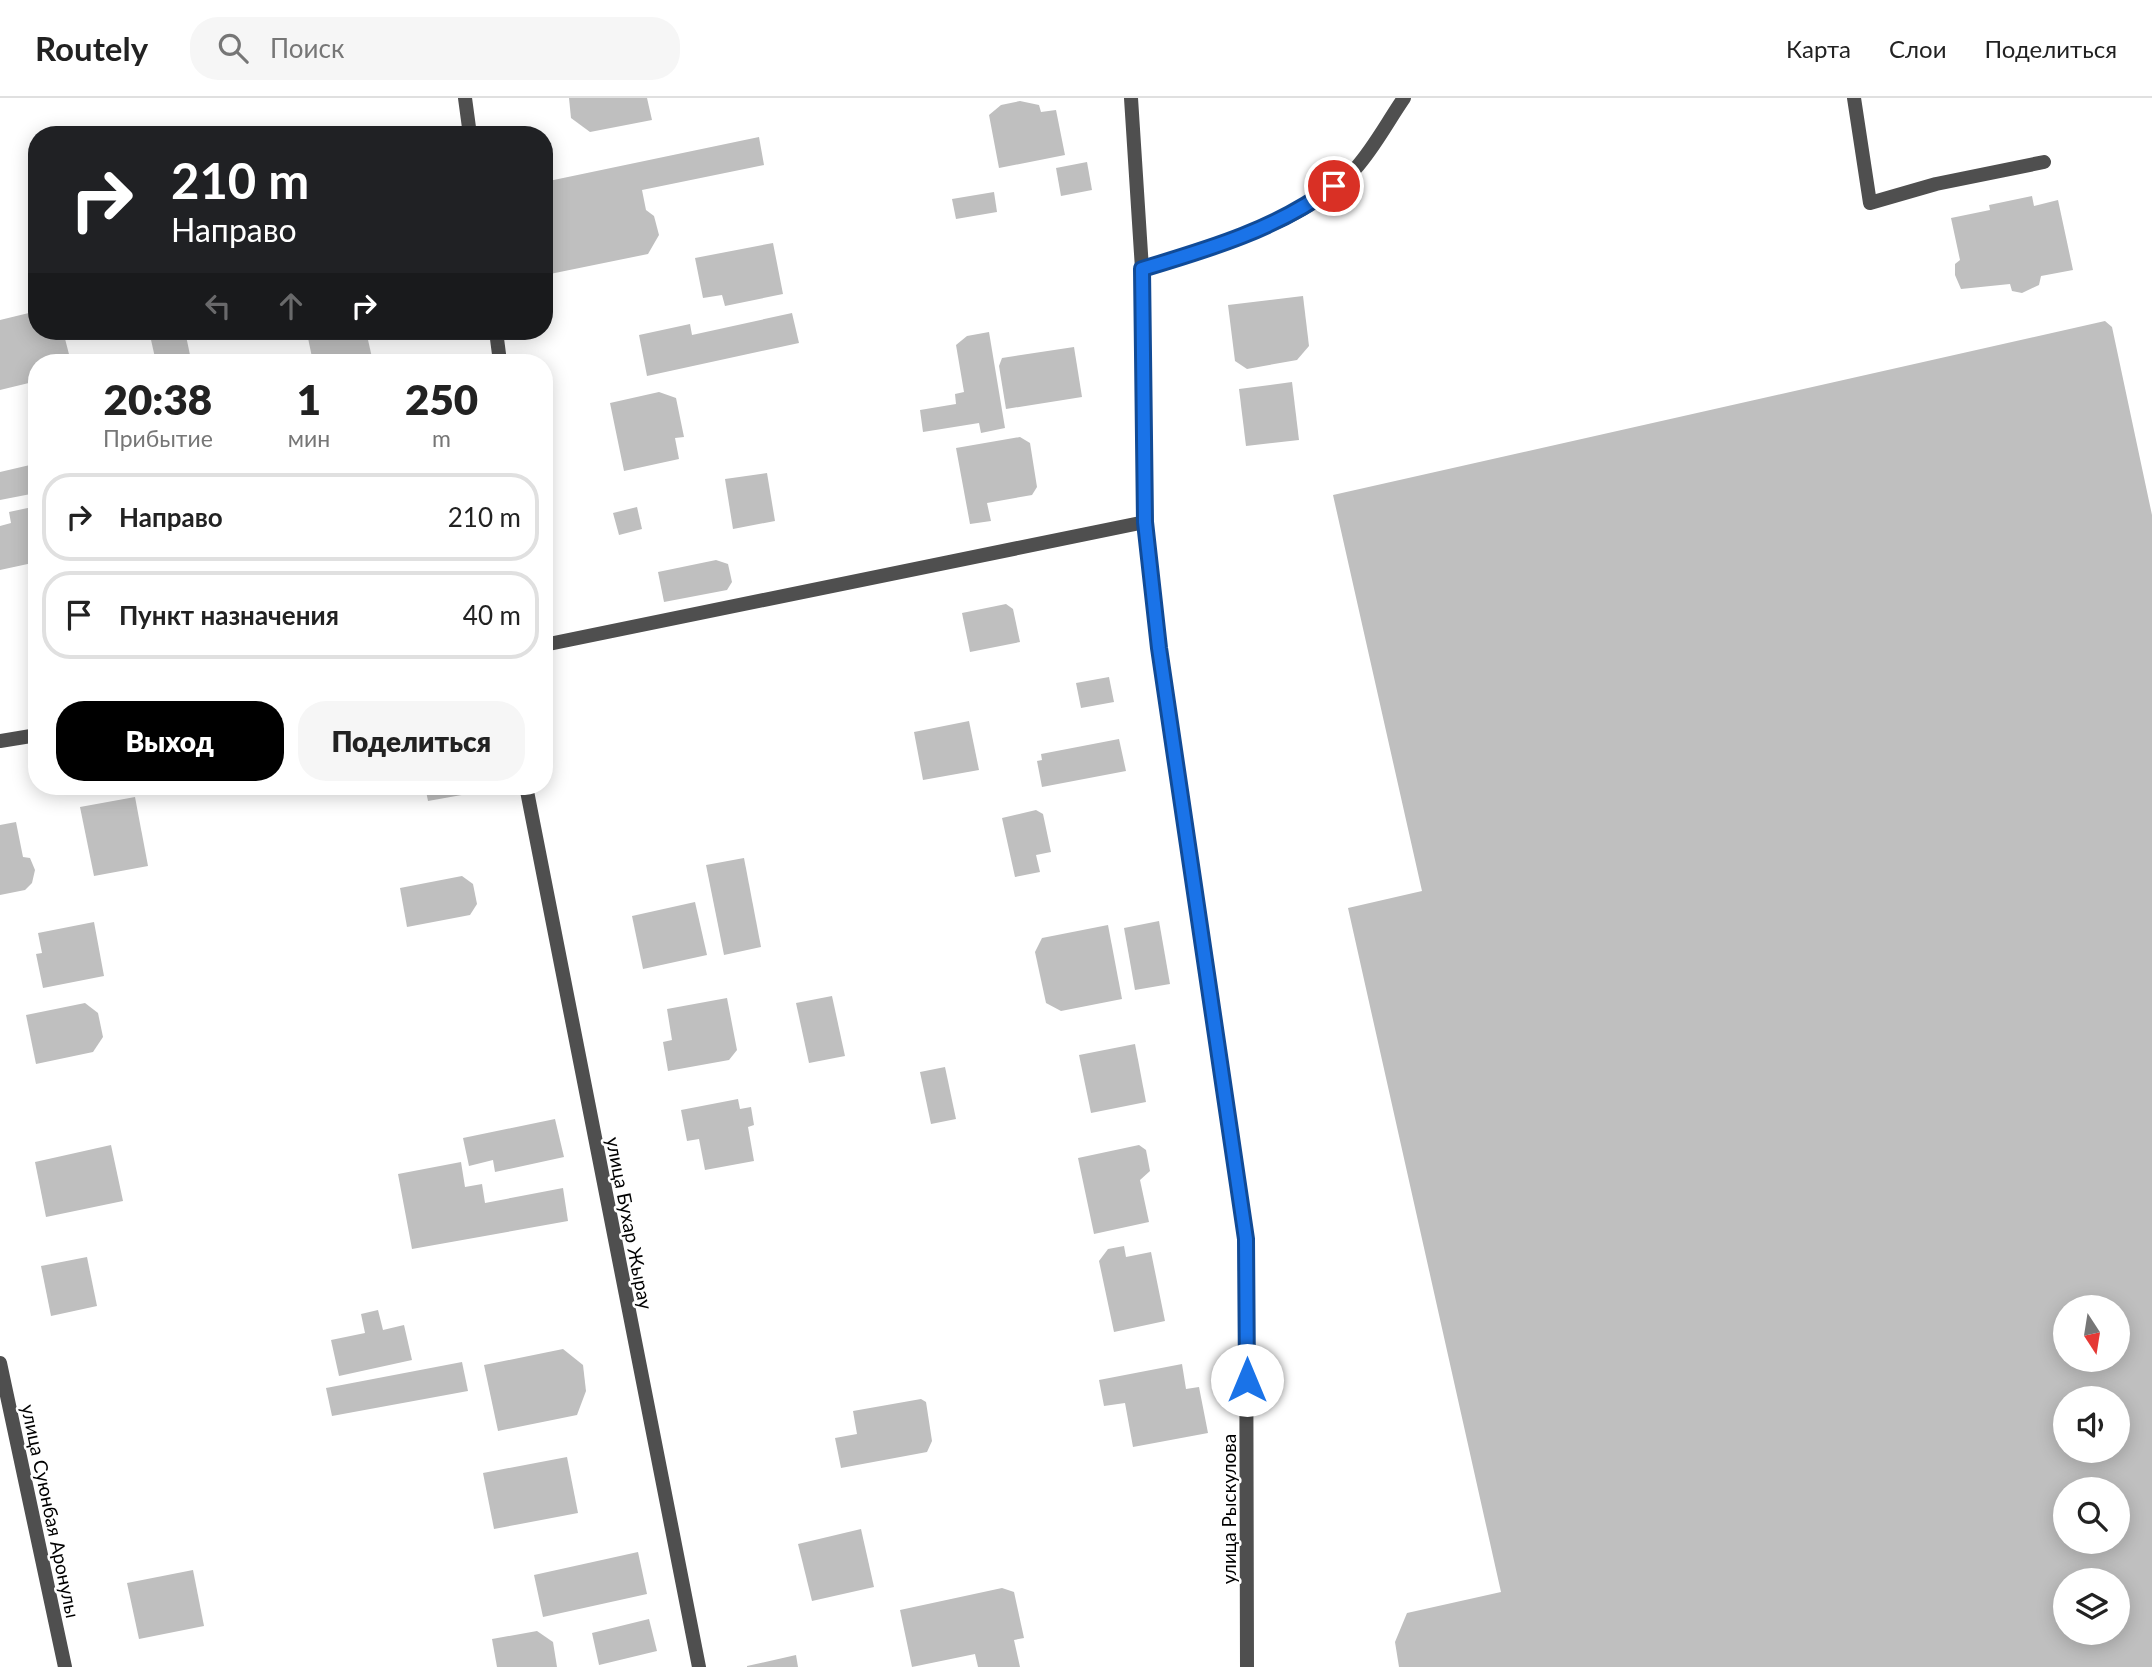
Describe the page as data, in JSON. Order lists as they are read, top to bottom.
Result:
{
  "streets": {
    "street": ["улица Бухар Жырау", "улица Рыскулова", "улица Суюнбая Аронулы"]
  },
  "north": "bottom",
  "page": {
    "header": "Routely",
    "search": "Поиск",
    "nav": ["Карта", "Слои", "Поделиться"],
    "turn": ["210 m", "Направо"],
    "eta": [
      "20:38",
      "Прибытие",
      "1",
      "мин",
      "250",
      "m"
    ],
    "list": [
      {
        "name": "Направо",
        "value": "210 m"
      },
      {
        "name": "Пункт назначения",
        "value": "40 m"
      }
    ],
    "buttons": ["Выход", "Поделиться"]
  }
}
